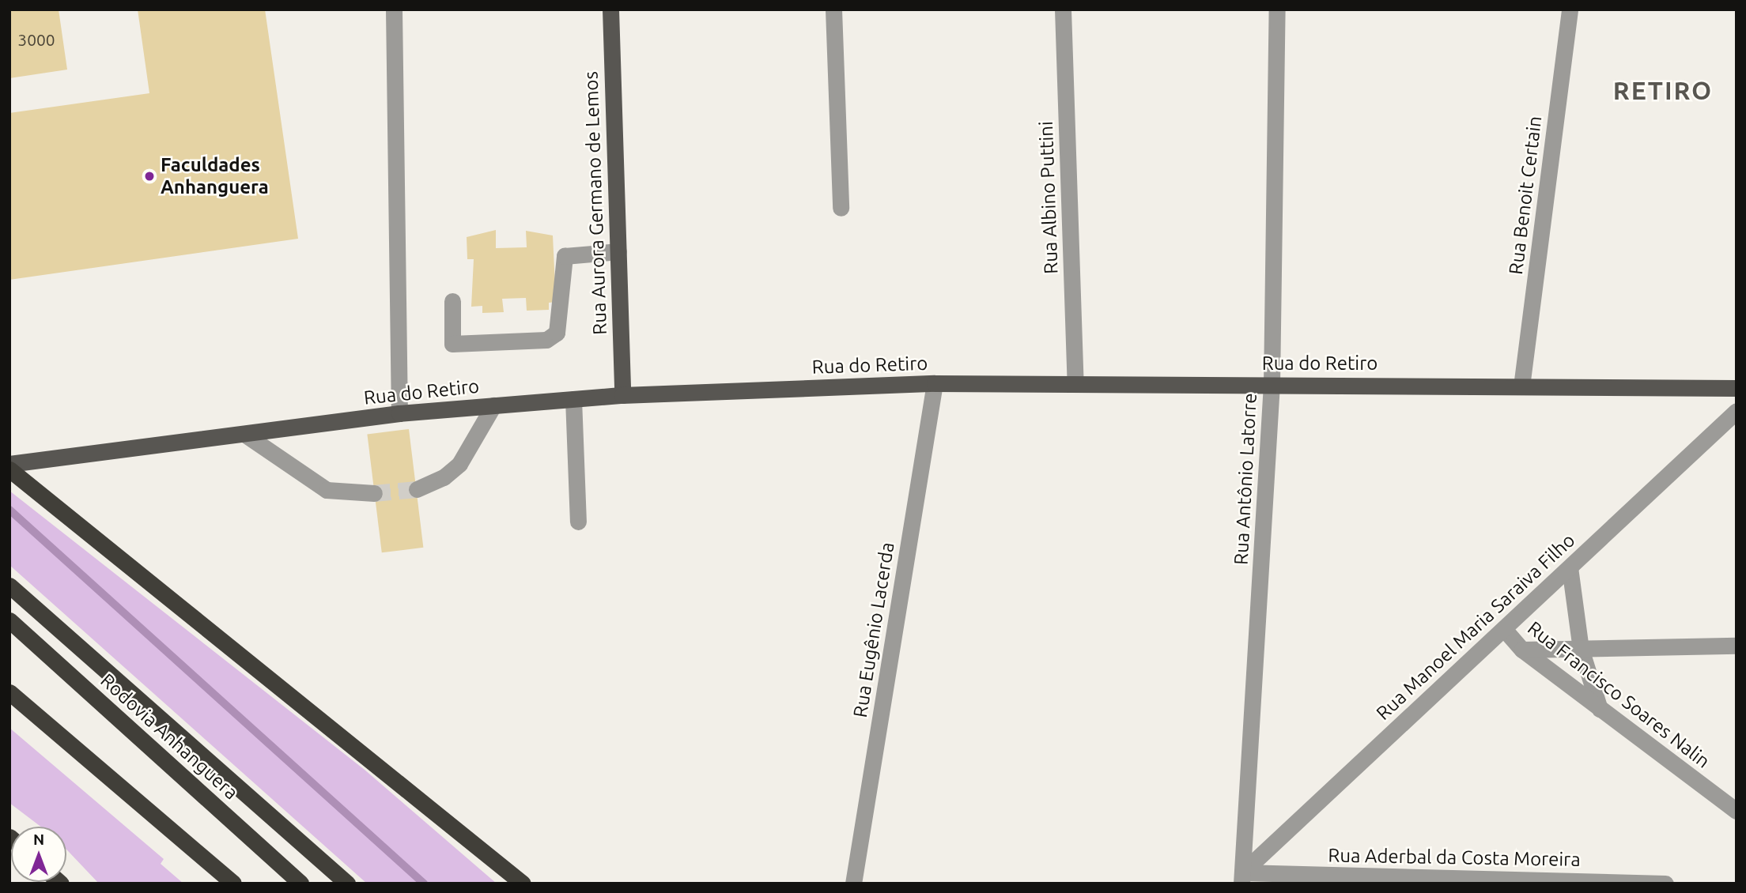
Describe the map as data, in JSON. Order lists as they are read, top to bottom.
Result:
{
  "streets": {
    "highway": ["Rodovia Anhanguera"],
    "main road": ["Rua Aurora Germano de Lemos", "Rua do Retiro"],
    "street": [
      "Rua Benoit Certain",
      "Rua Albino Puttini",
      "Rua Antônio Latorre",
      "Rua Manoel Maria Saraiva Filho",
      "Rua Eugênio Lacerda",
      "Rua Francisco Soares Nalin",
      "Rua Aderbal da Costa Moreira"
    ]
  },
  "crossings": [
    ["Rua Benoit Certain", "Rua do Retiro"],
    ["Rua Albino Puttini", "Rua do Retiro"],
    ["Rua Aurora Germano de Lemos", "Rua do Retiro"],
    ["Rua do Retiro", "Rua Antônio Latorre"],
    ["Rua do Retiro", "Rua Eugênio Lacerda"],
    ["Rua Antônio Latorre", "Rua Manoel Maria Saraiva Filho"],
    ["Rua Antônio Latorre", "Rua Aderbal da Costa Moreira"],
    ["Rua Manoel Maria Saraiva Filho", "Rua Francisco Soares Nalin"],
    ["Rua Manoel Maria Saraiva Filho", "Rua Aderbal da Costa Moreira"]
  ],
  "districts": ["RETIRO"],
  "places": ["Faculdades Anhanguera"],
  "house_numbers": ["3000"],
  "north": "top"
}
